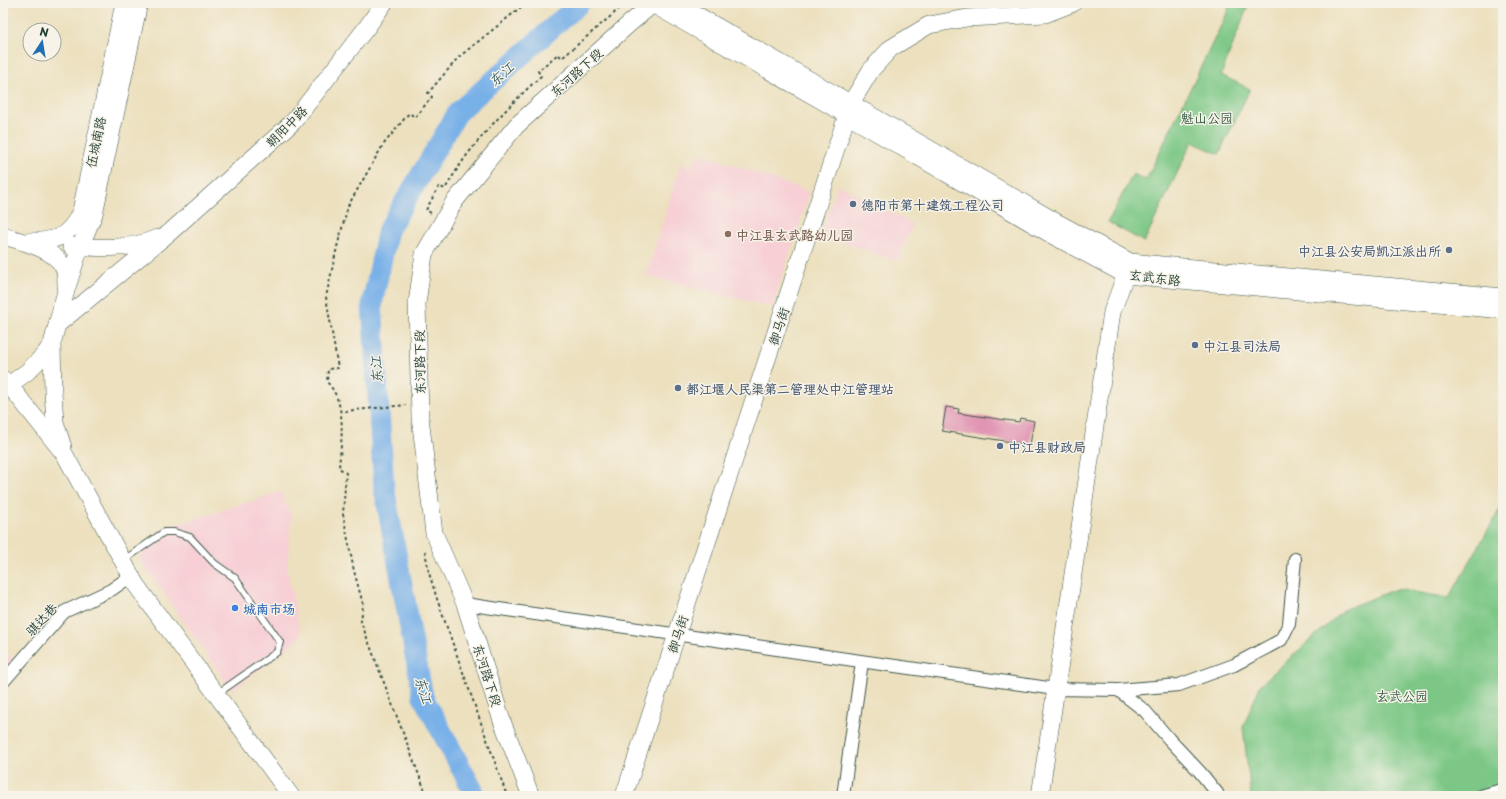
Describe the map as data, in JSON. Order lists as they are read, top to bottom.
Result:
{
  "streets": {
    "street": [
      "东河路下段",
      "朝阳中路",
      "伍城南路",
      "玄武东路",
      "御马街",
      "骐达巷"
    ]
  },
  "crossings": [
    ["玄武东路", "御马街"]
  ],
  "water": ["东江"],
  "parks": ["魁山公园", "玄武公园"],
  "places": [
    "德阳市第十建筑工程公司",
    "中江县玄武路幼儿园",
    "中江县公安局凯江派出所",
    "中江县司法局",
    "都江堰人民渠第二管理处中江管理站",
    "中江县财政局",
    "城南市场"
  ],
  "north": "top"
}
